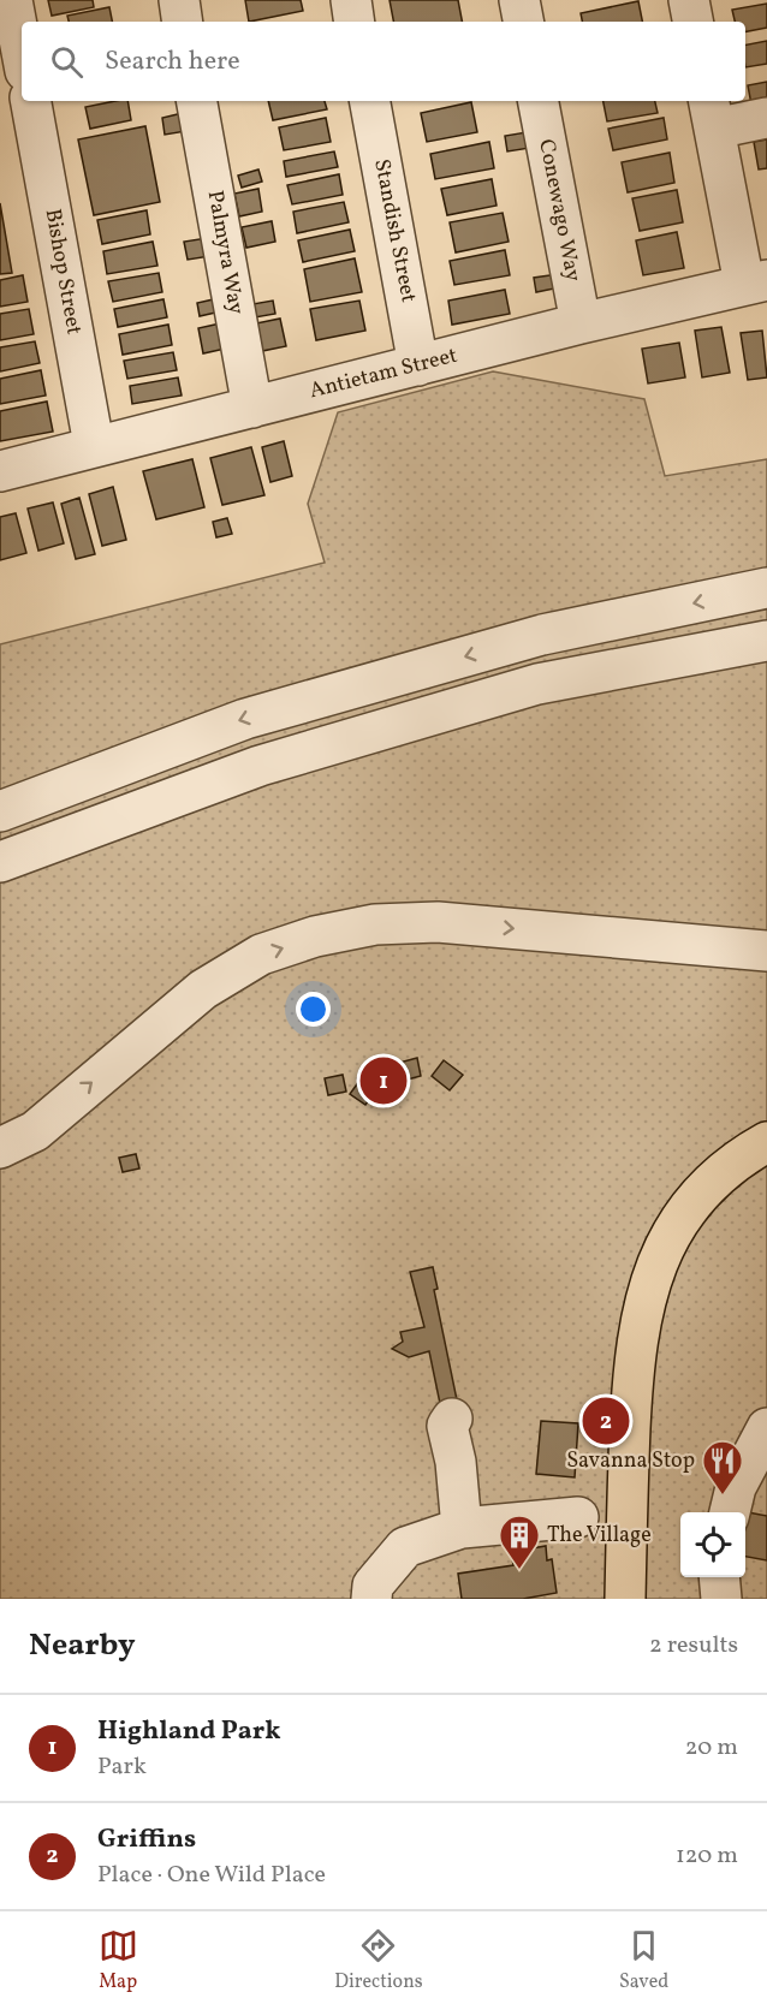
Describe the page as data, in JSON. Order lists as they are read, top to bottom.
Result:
{
  "streets": {
    "street": [
      "Conewago Way",
      "Standish Street",
      "Palmyra Way",
      "Bishop Street",
      "Antietam Street"
    ]
  },
  "crossings": [
    ["Conewago Way", "Antietam Street"],
    ["Standish Street", "Antietam Street"],
    ["Palmyra Way", "Antietam Street"],
    ["Bishop Street", "Antietam Street"]
  ],
  "places": {
    "restaurant": ["Savanna Stop"],
    "building": ["The Village"]
  },
  "page": {
    "search": "Search here",
    "pins": ["1", "2"],
    "heading": ["Nearby", "2 results"],
    "list": [
      {
        "mark": "1",
        "name": "Highland Park",
        "note": "Park",
        "value": "20 m"
      },
      {
        "mark": "2",
        "name": "Griffins",
        "note": "Place · One Wild Place",
        "value": "120 m"
      }
    ],
    "nav": ["Map", "Directions", "Saved"]
  }
}
